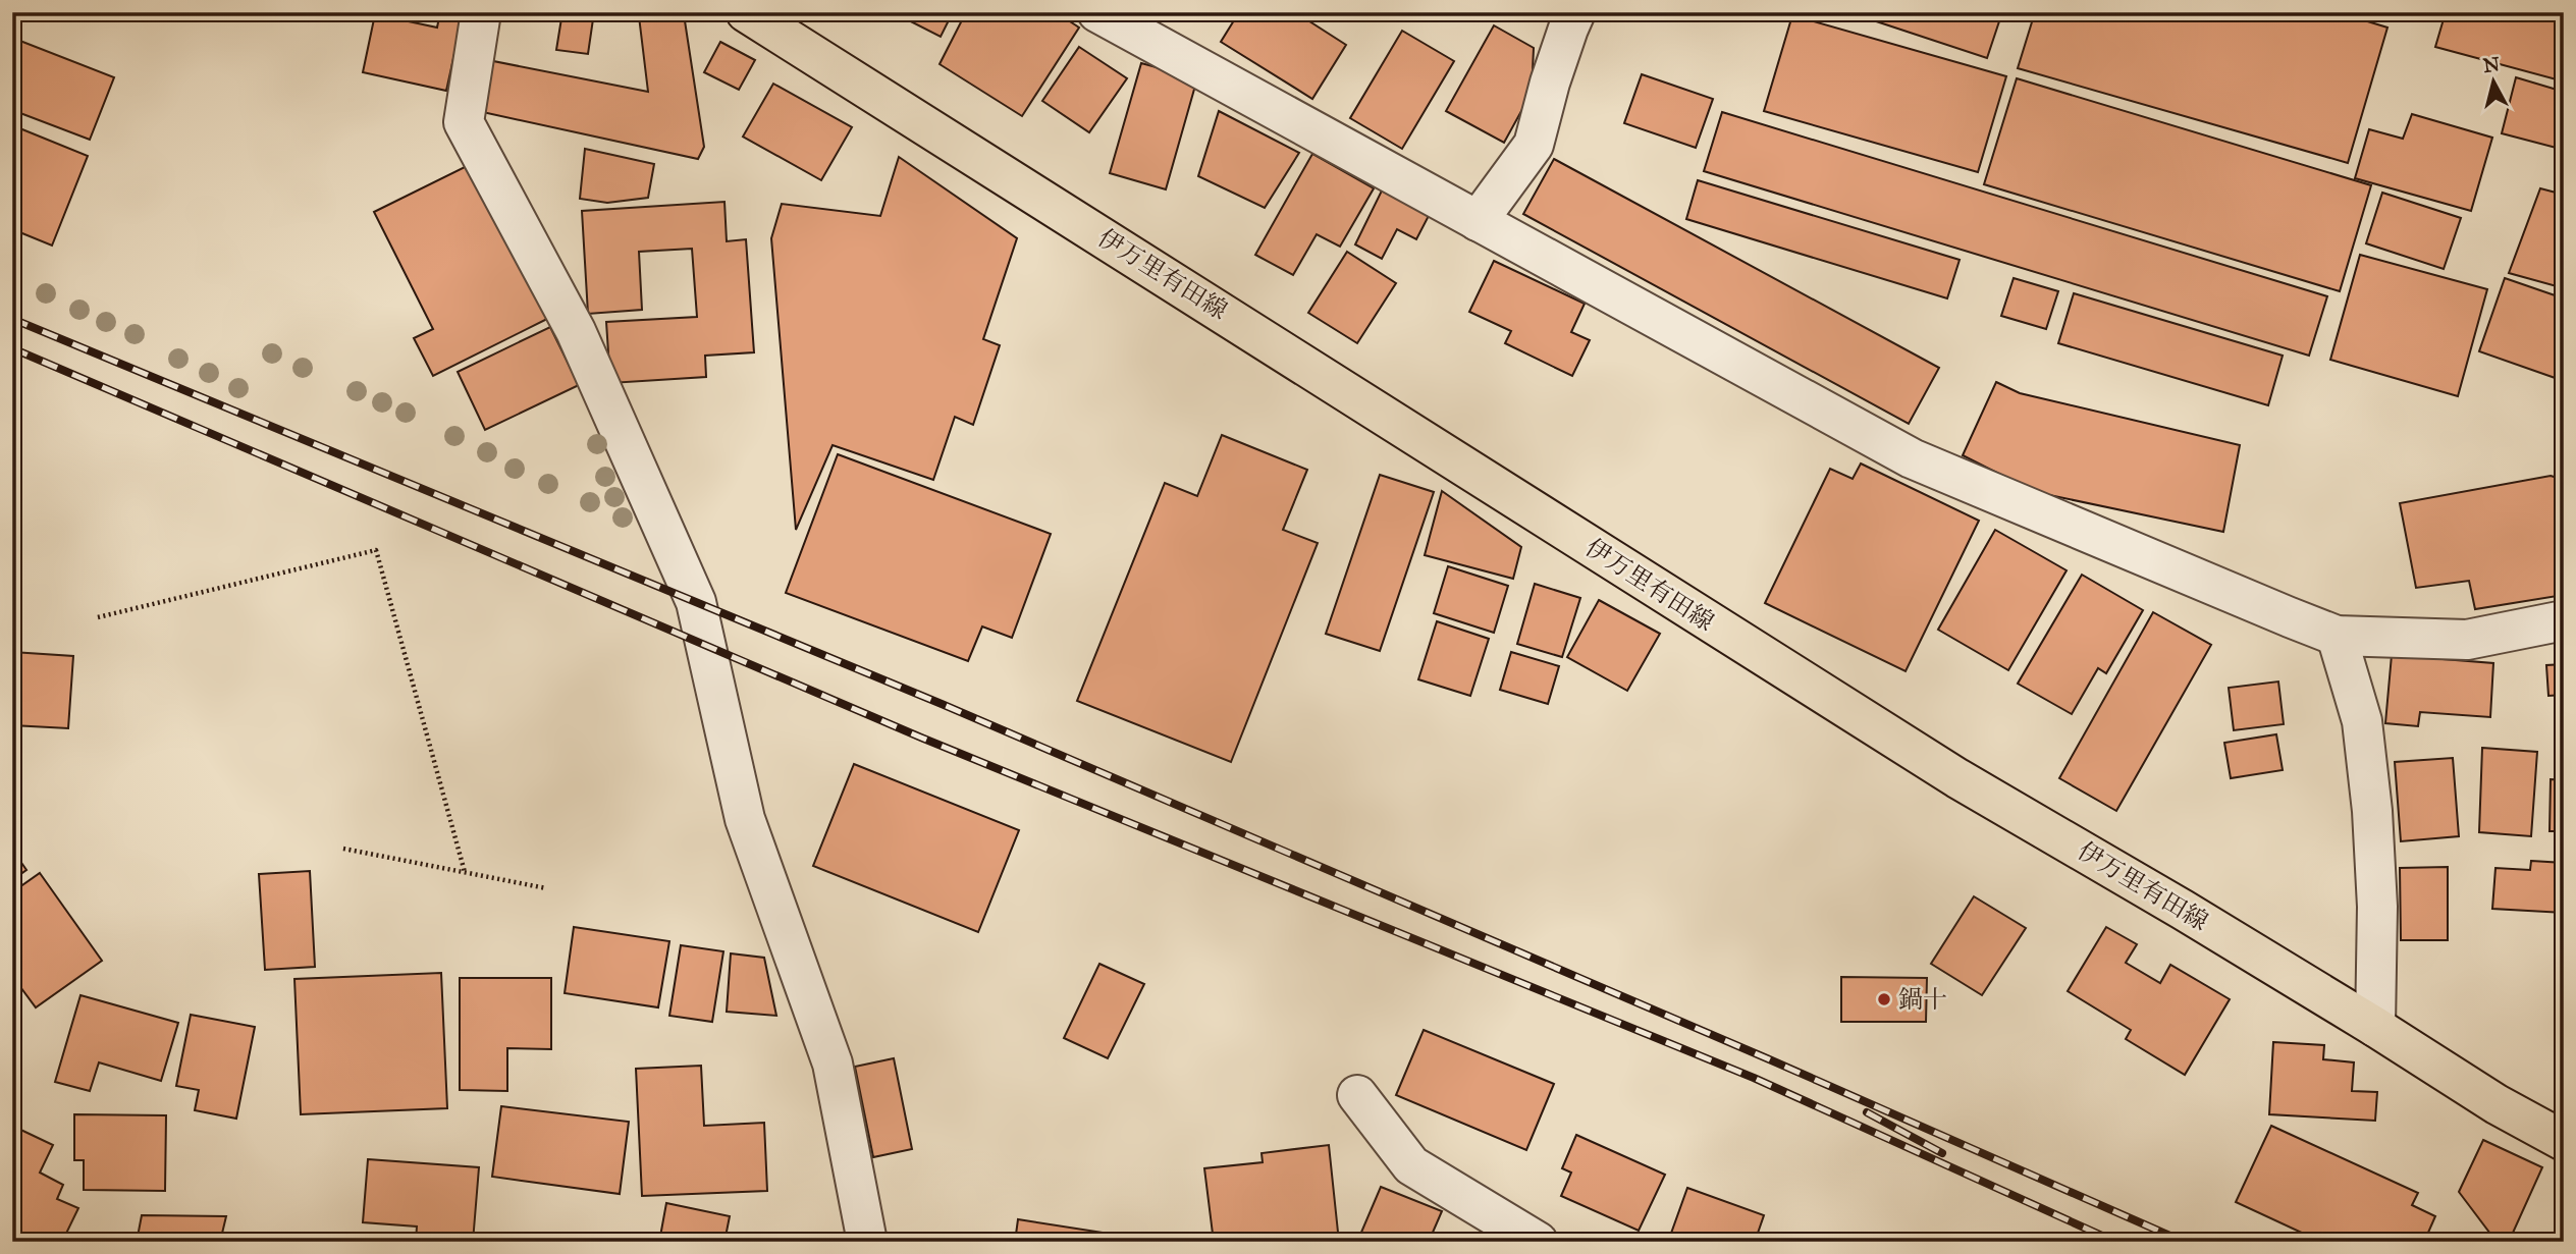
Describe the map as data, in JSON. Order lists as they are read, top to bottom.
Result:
{
  "streets": {
    "main road": ["伊万里有田線"]
  },
  "places": ["鍋十"],
  "north": "top"
}
